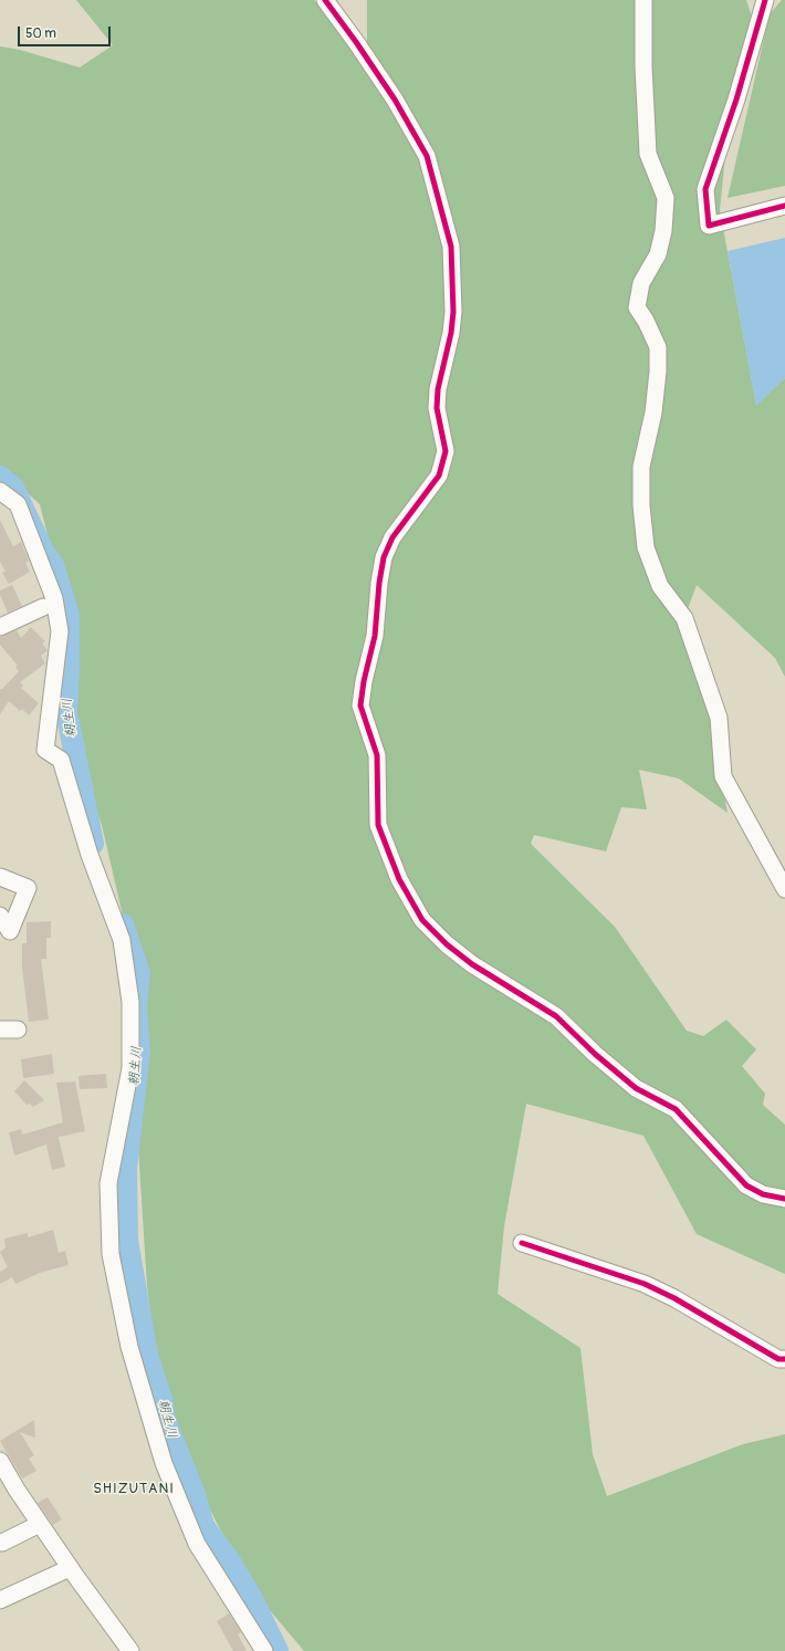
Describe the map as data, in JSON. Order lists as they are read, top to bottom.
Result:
{
  "districts": ["SHIZUTANI"],
  "water": ["朝生川"],
  "scale_bar": "50 m"
}
